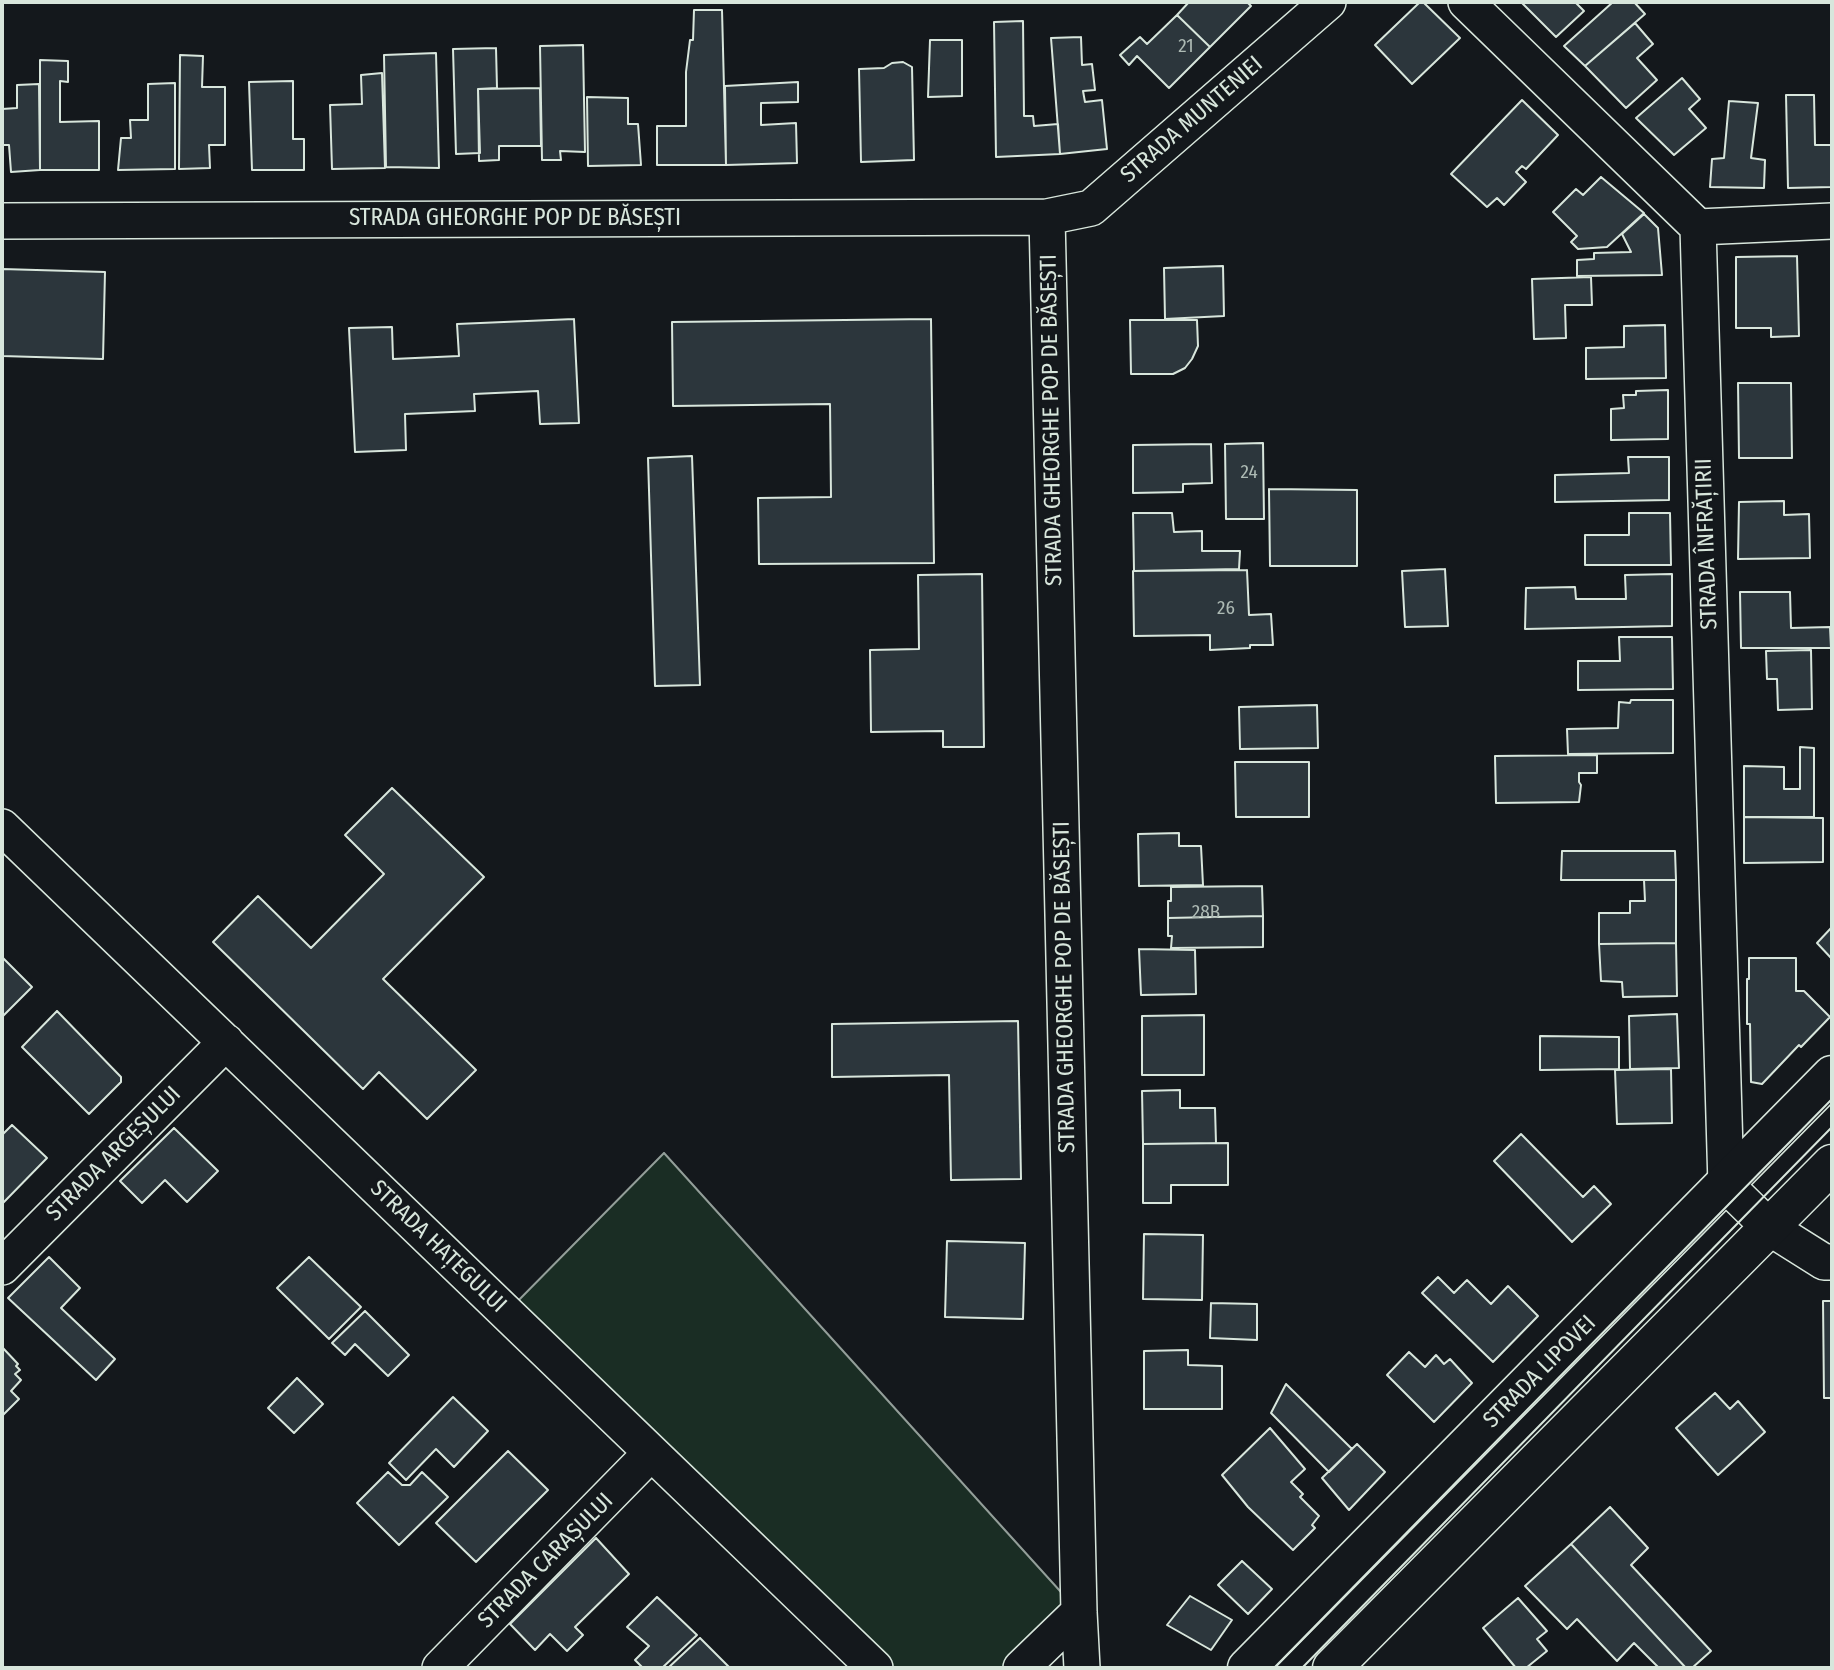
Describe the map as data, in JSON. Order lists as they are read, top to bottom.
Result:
{
  "streets": {
    "street": [
      "STRADA MUNTENIEI",
      "STRADA GHEORGHE POP DE BĂSEȘTI",
      "STRADA ÎNFRĂȚIRII",
      "STRADA ARGEȘULUI",
      "STRADA HAȚEGULUI",
      "STRADA LIPOVEI",
      "STRADA CARAȘULUI"
    ]
  },
  "crossings": [
    ["STRADA MUNTENIEI", "STRADA GHEORGHE POP DE BĂSEȘTI"],
    ["STRADA ÎNFRĂȚIRII", "STRADA LIPOVEI"],
    ["STRADA ARGEȘULUI", "STRADA HAȚEGULUI"],
    ["STRADA HAȚEGULUI", "STRADA CARAȘULUI"]
  ],
  "house_numbers": [
    "21",
    "24",
    "26",
    "28B"
  ]
}
